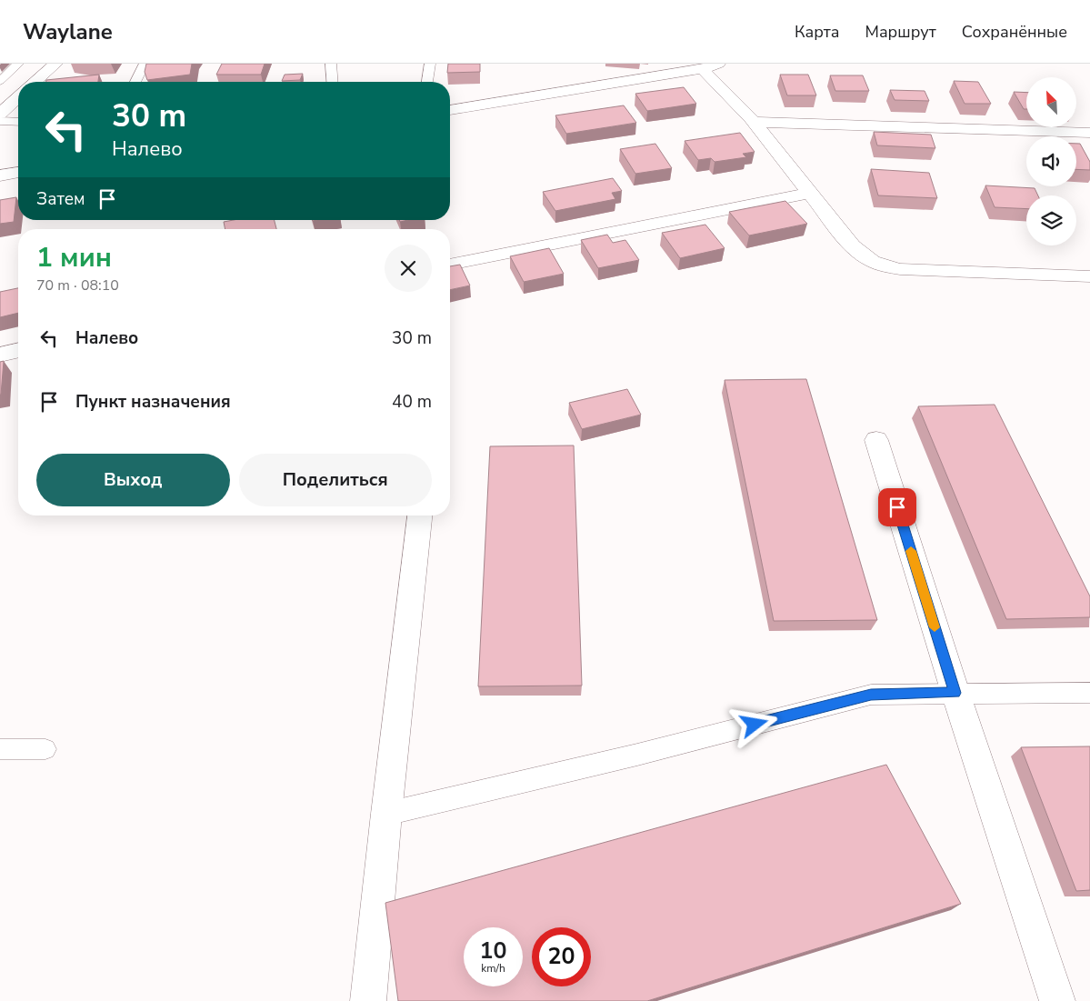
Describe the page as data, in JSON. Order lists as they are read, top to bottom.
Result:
{
  "north": "top left",
  "page": {
    "header": "Waylane",
    "nav": ["Карта", "Маршрут", "Сохранённые"],
    "turn": ["30 m", "Налево"],
    "then": "Затем",
    "heading": ["1 мин", "70 m · 08:10"],
    "list": [
      {
        "name": "Налево",
        "value": "30 m"
      },
      {
        "name": "Пункт назначения",
        "value": "40 m"
      }
    ],
    "buttons": ["Выход", "Поделиться"],
    "speed": "10 km/h",
    "limit": "20"
  }
}
